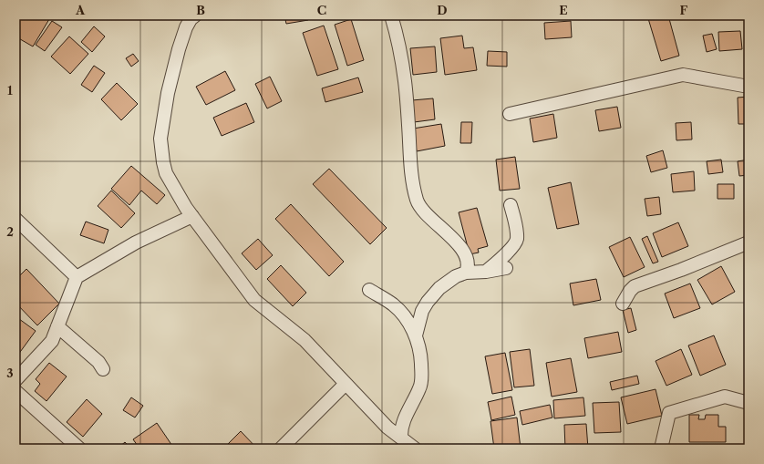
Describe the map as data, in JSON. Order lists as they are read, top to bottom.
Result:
{
  "grid": {
    "columns": [
      "A",
      "B",
      "C",
      "D",
      "E",
      "F"
    ],
    "rows": ["1", "2", "3"]
  }
}
